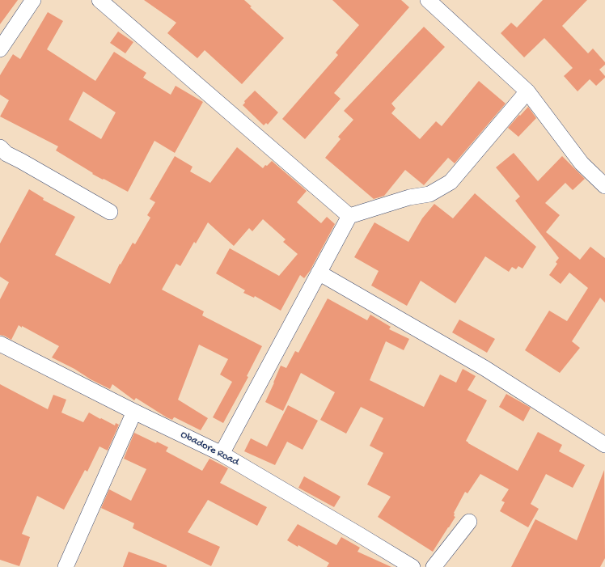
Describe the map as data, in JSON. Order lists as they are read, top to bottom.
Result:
{
  "streets": {
    "street": ["Obadore Road"]
  }
}
